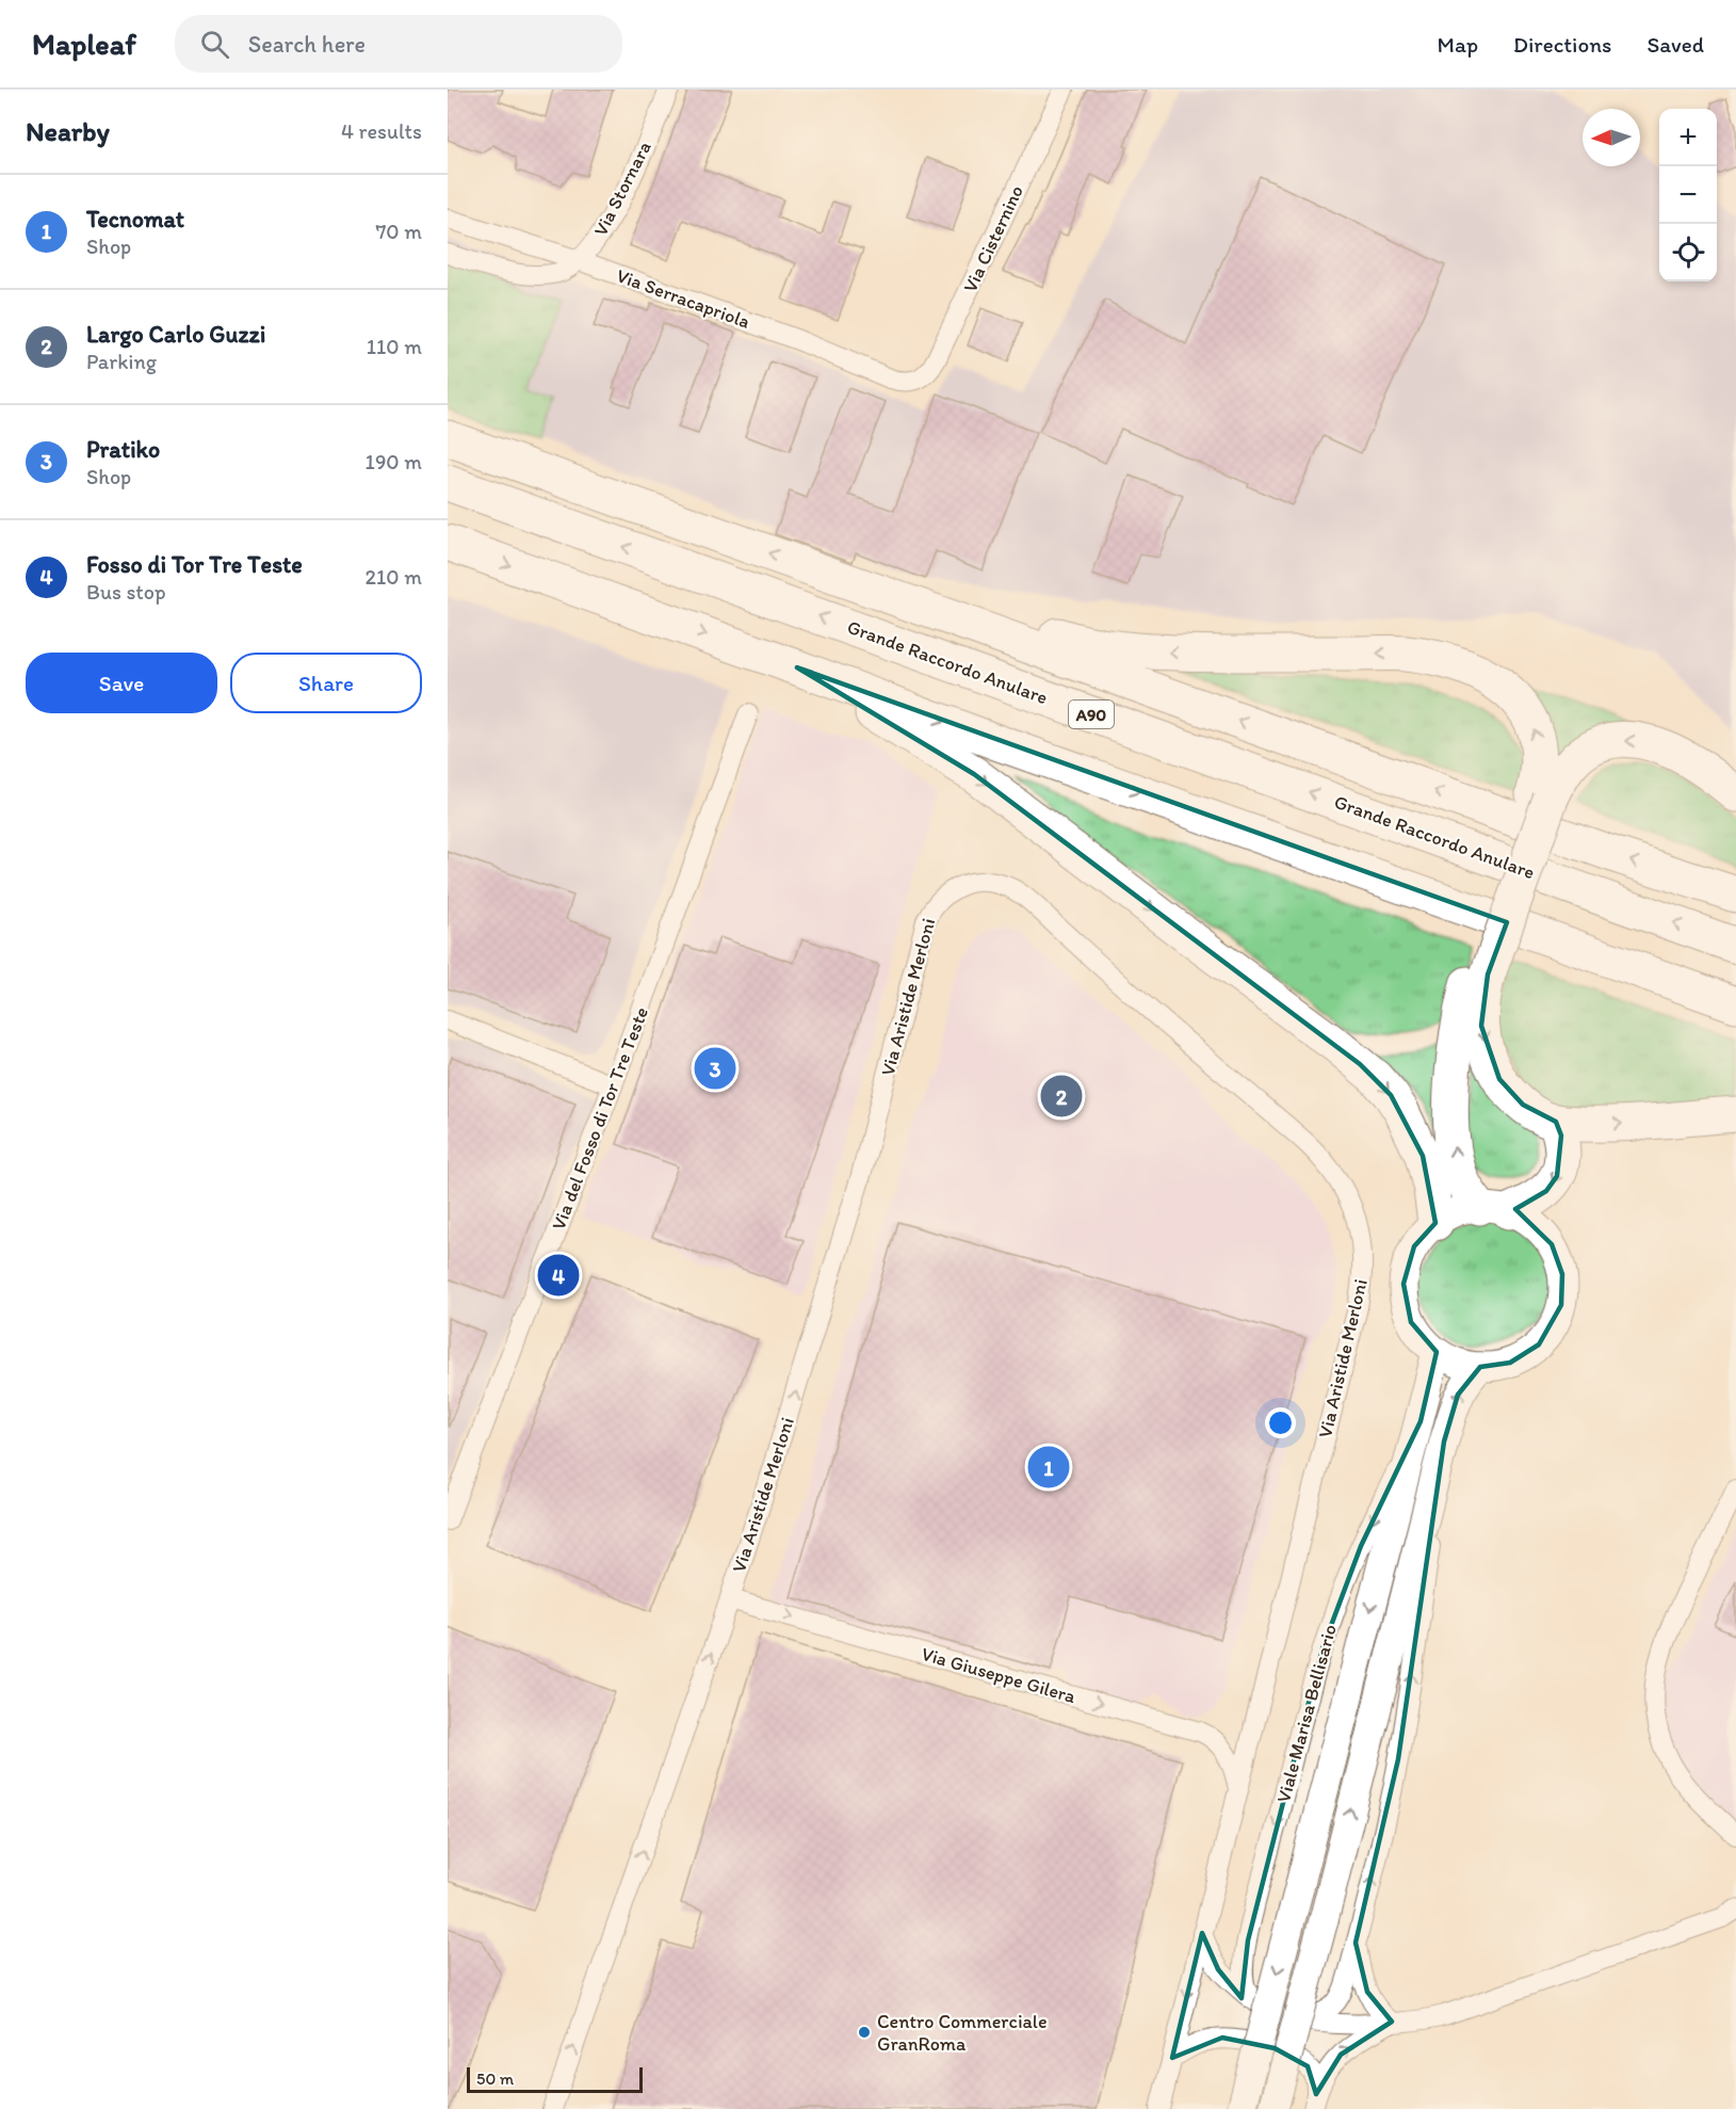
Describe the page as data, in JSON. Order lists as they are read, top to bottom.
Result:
{
  "streets": {
    "highway": ["Grande Raccordo Anulare", "A90"],
    "main road": ["Viale Marisa Bellisario"],
    "street": [
      "Via Stornara",
      "Via Cisternino",
      "Via Serracapriola",
      "Via Aristide Merloni",
      "Via del Fosso di Tor Tre Teste",
      "Via Giuseppe Gilera"
    ]
  },
  "crossings": [
    ["Via Stornara", "Via Serracapriola"],
    ["Via Cisternino", "Via Serracapriola"],
    ["Via Aristide Merloni", "Via Giuseppe Gilera"]
  ],
  "one_way": ["Via Giuseppe Gilera"],
  "places": ["Centro Commerciale GranRoma"],
  "scale_bar": "50 m",
  "north": "left",
  "page": {
    "header": "Mapleaf",
    "search": "Search here",
    "nav": ["Map", "Directions", "Saved"],
    "heading": ["Nearby", "4 results"],
    "map_buttons": ["+", "−"],
    "list": [
      {
        "mark": "1",
        "name": "Tecnomat",
        "note": "Shop",
        "value": "70 m"
      },
      {
        "mark": "2",
        "name": "Largo Carlo Guzzi",
        "note": "Parking",
        "value": "110 m"
      },
      {
        "mark": "3",
        "name": "Pratiko",
        "note": "Shop",
        "value": "190 m"
      },
      {
        "mark": "4",
        "name": "Fosso di Tor Tre Teste",
        "note": "Bus stop",
        "value": "210 m"
      }
    ],
    "buttons": ["Save", "Share"],
    "pins": [
      "3",
      "2",
      "4",
      "1"
    ],
    "scale": "50 m"
  }
}
